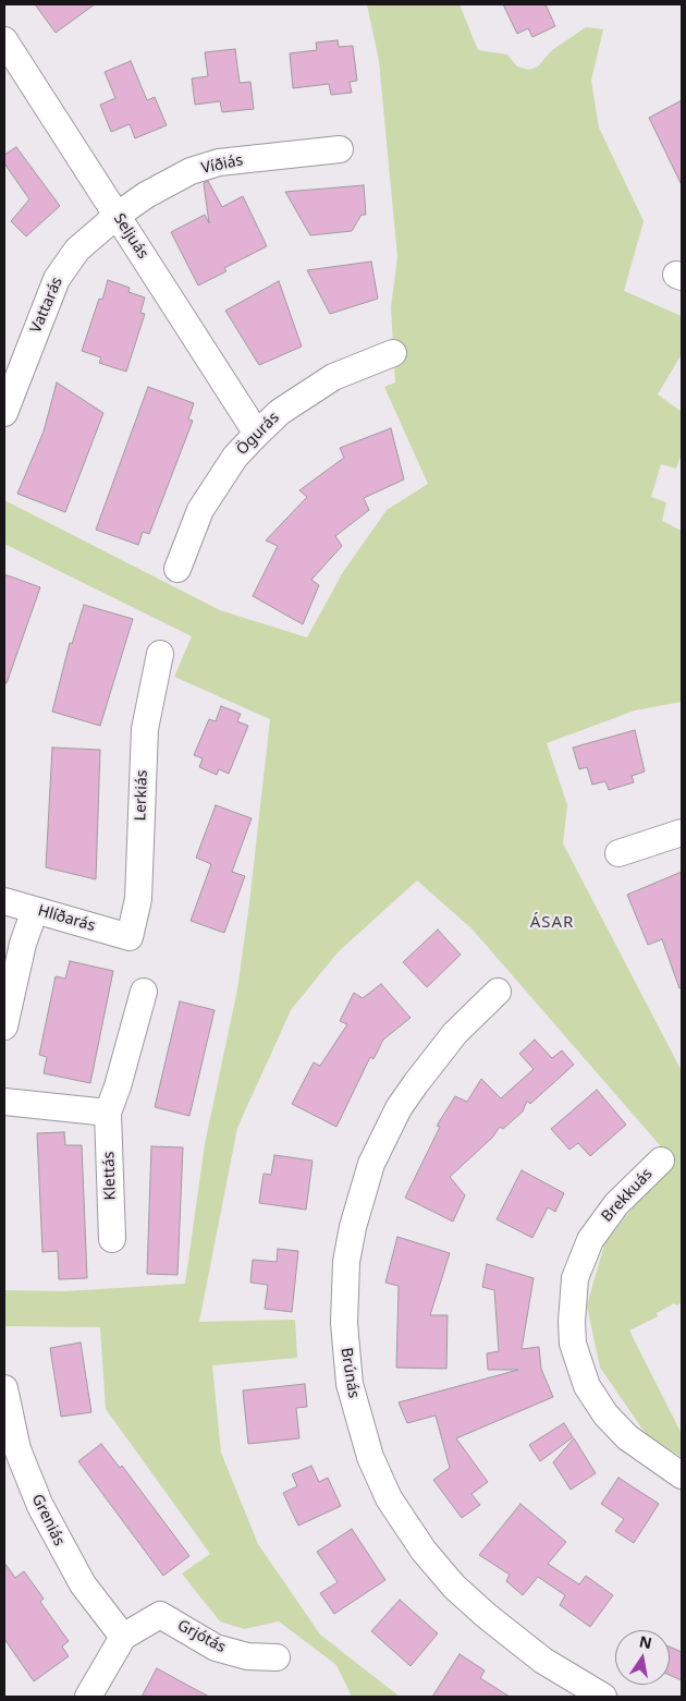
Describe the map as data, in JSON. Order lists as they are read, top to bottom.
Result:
{
  "streets": {
    "street": [
      "Víðiás",
      "Seljuás",
      "Vattarás",
      "Ögurás",
      "Lerkiás",
      "Hlíðarás",
      "Klettás",
      "Brekkuás",
      "Brúnás",
      "Greniás",
      "Grjótás"
    ]
  },
  "crossings": [
    ["Víðiás", "Seljuás"],
    ["Víðiás", "Vattarás"],
    ["Seljuás", "Vattarás"],
    ["Seljuás", "Ögurás"],
    ["Lerkiás", "Hlíðarás"],
    ["Greniás", "Grjótás"]
  ],
  "districts": ["ÁSAR"],
  "north": "top"
}
